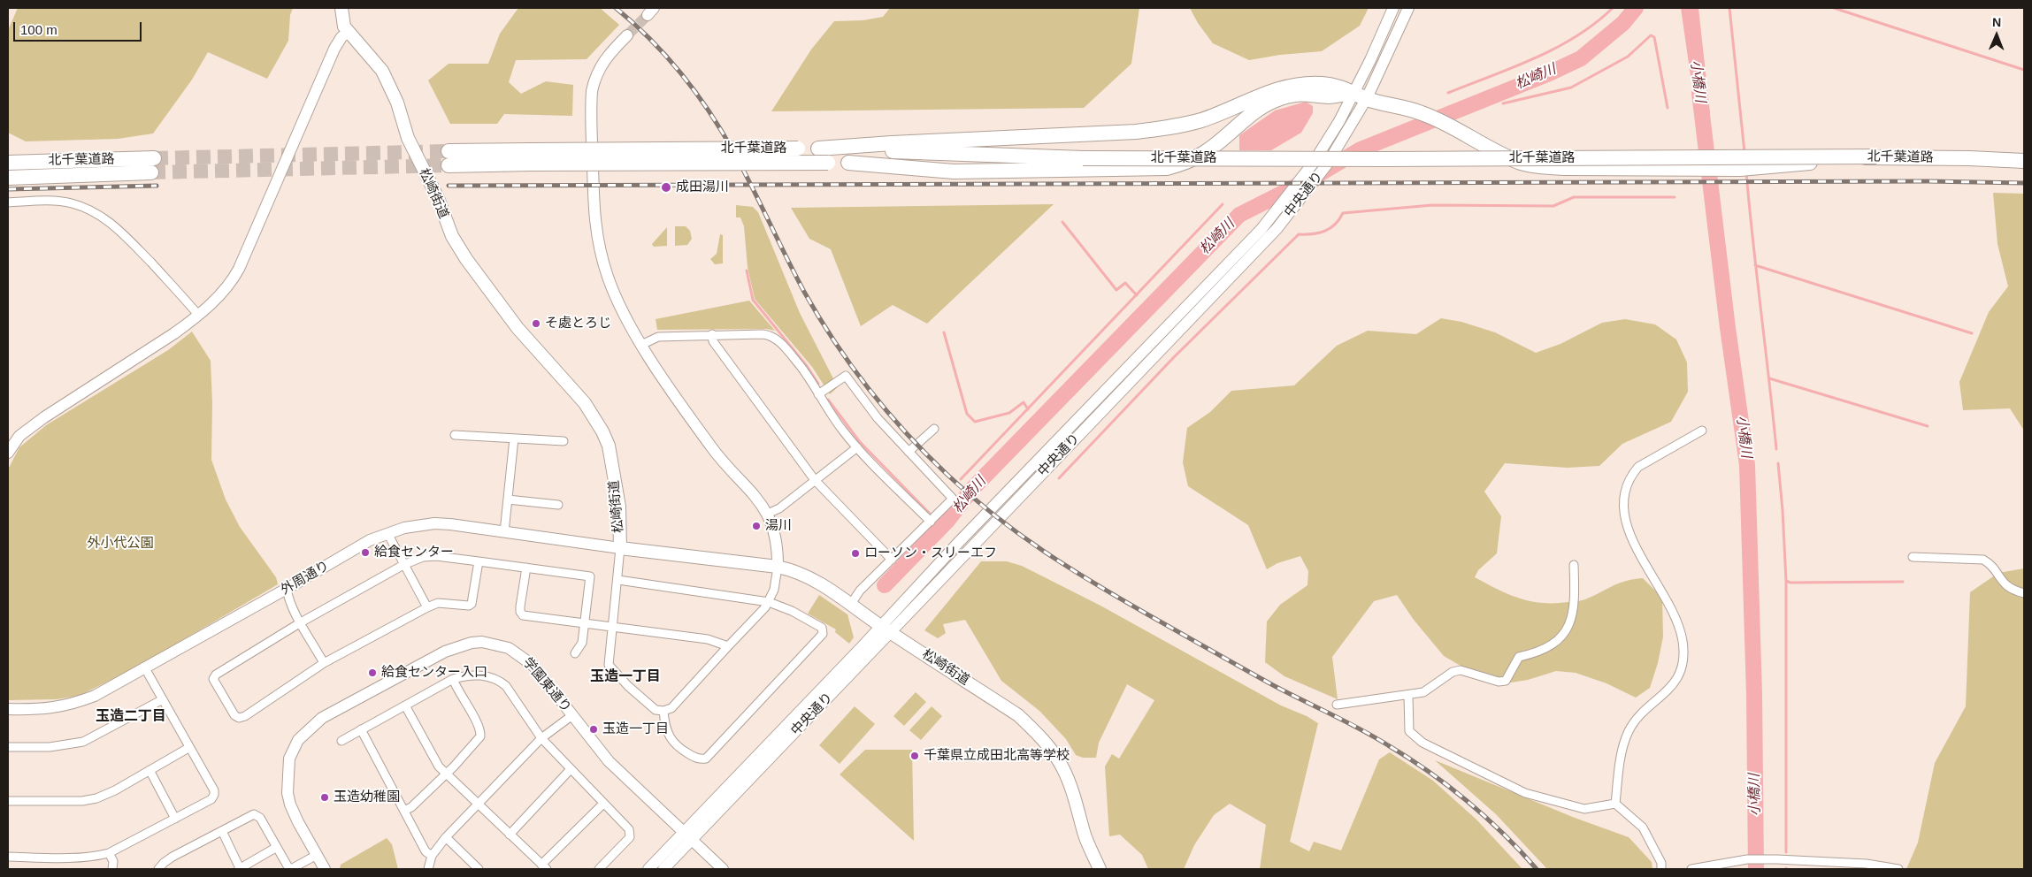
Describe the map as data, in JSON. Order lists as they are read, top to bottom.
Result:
{
  "streets": {
    "highway": ["北千葉道路"],
    "main road": ["松崎街道"],
    "street": ["中央通り", "外周通り", "学園東通り"]
  },
  "crossings": [
    ["松崎街道", "中央通り"],
    ["松崎街道", "外周通り"],
    ["中央通り", "学園東通り"]
  ],
  "districts": ["玉造一丁目", "玉造二丁目"],
  "water": ["松崎川", "小橋川"],
  "parks": ["外小代公園"],
  "places": [
    "成田湯川",
    "そ處とろじ",
    "湯川",
    "給食センター",
    "ローソン・スリーエフ",
    "給食センター入口",
    "玉造一丁目",
    "千葉県立成田北高等学校",
    "玉造幼稚園"
  ],
  "scale_bar": "100 m",
  "north": "top"
}
